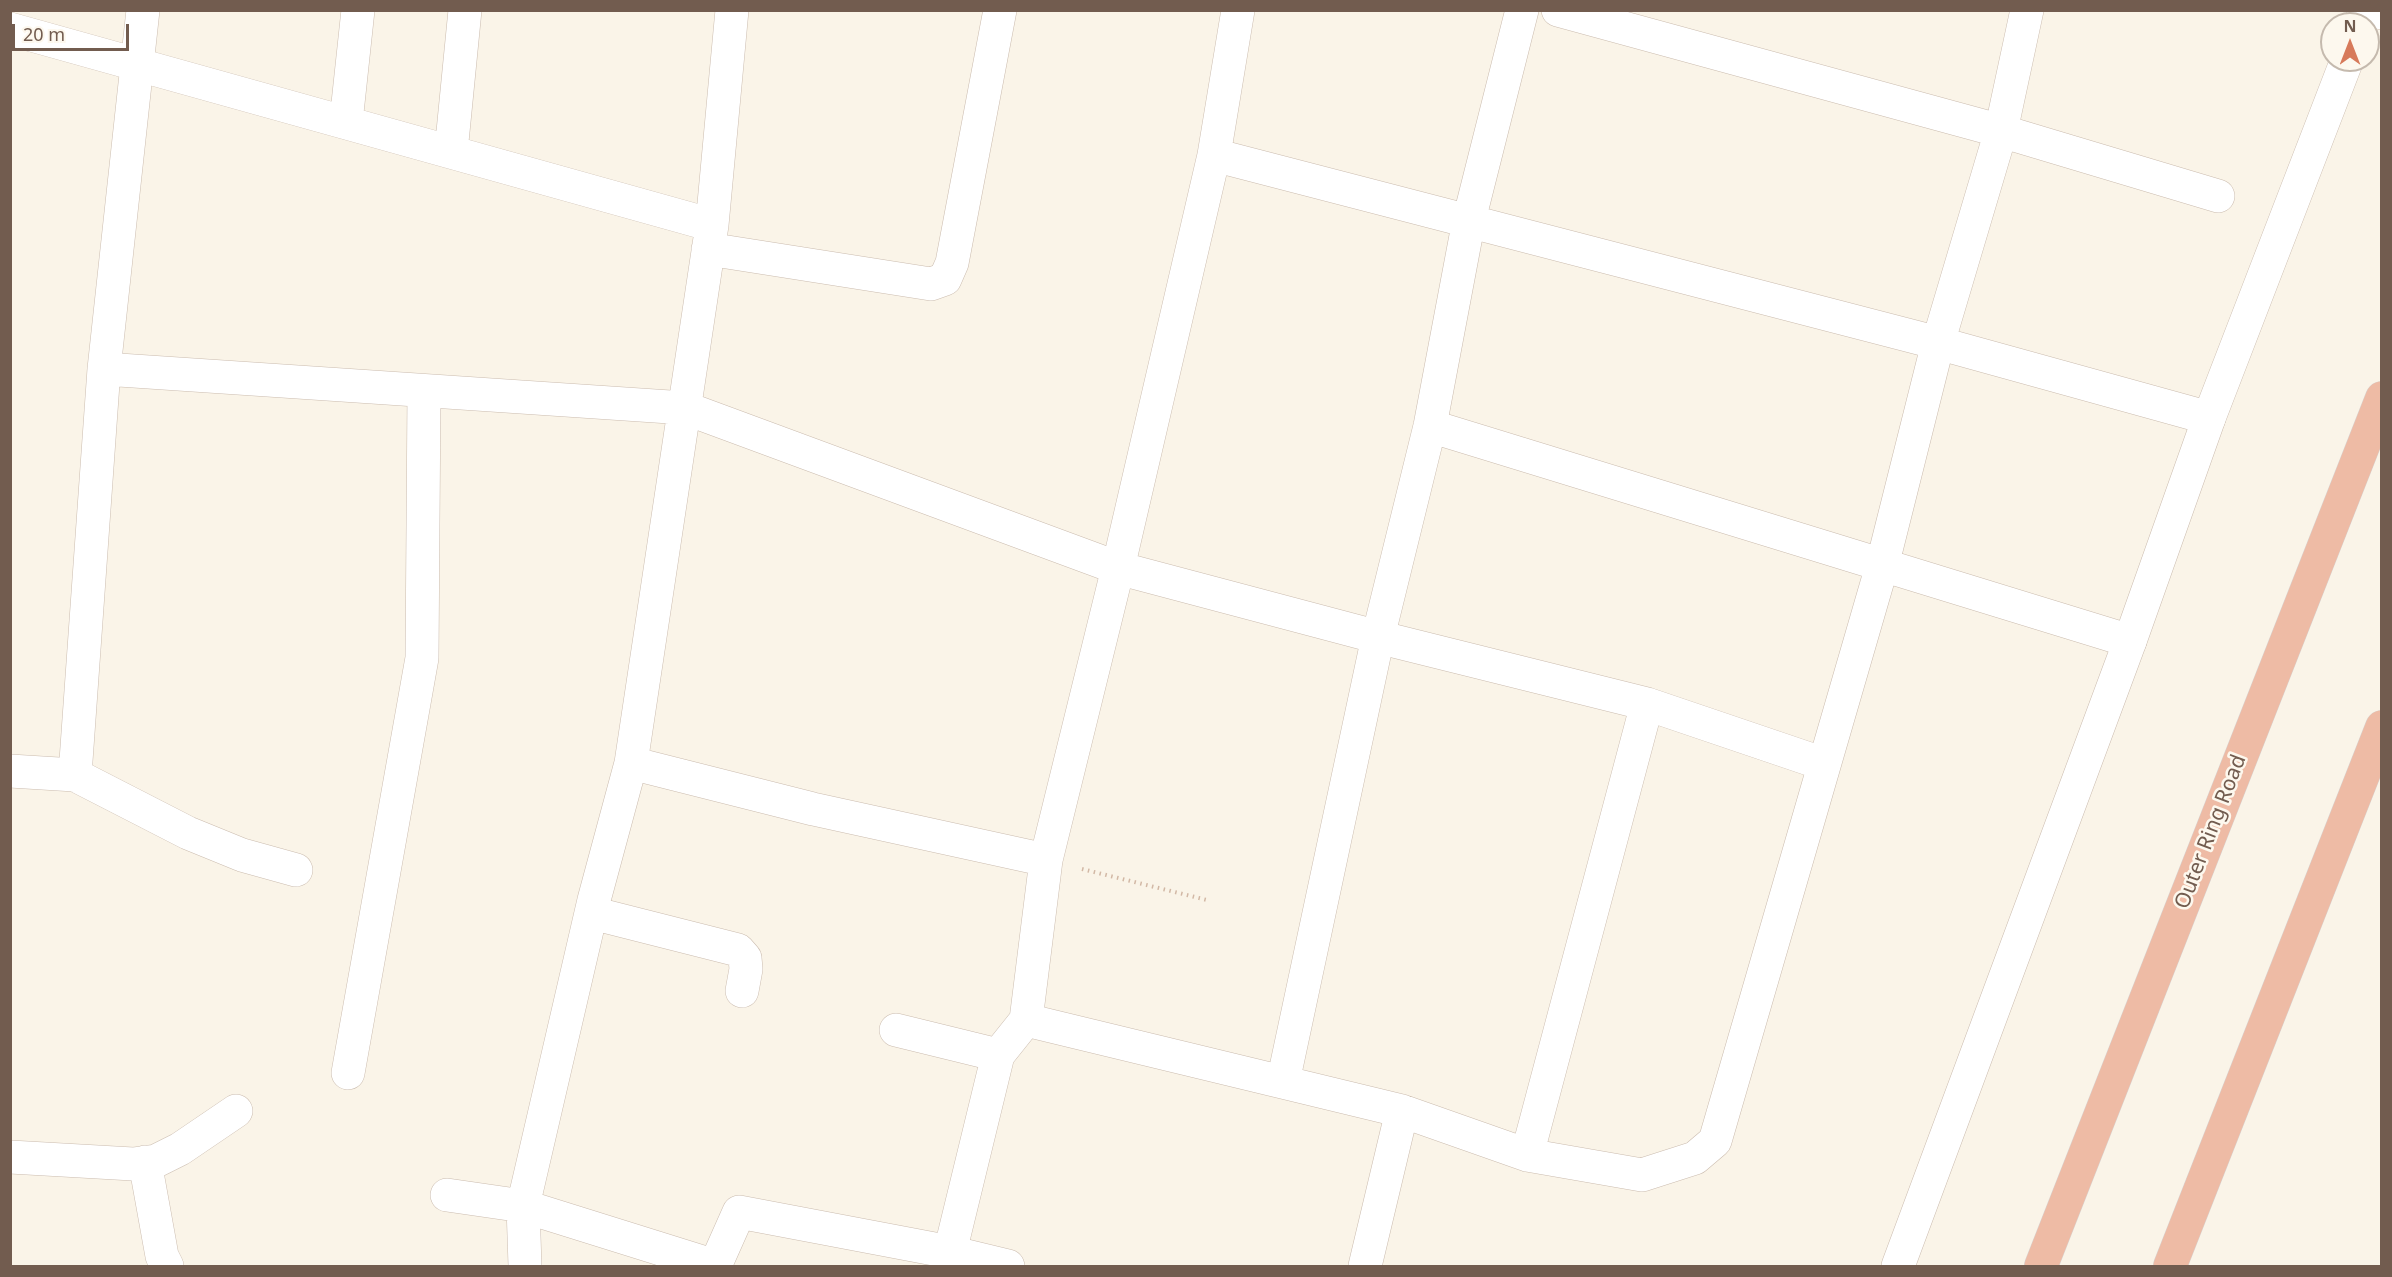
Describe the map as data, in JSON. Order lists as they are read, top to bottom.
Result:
{
  "streets": {
    "highway": ["Outer Ring Road"]
  },
  "scale_bar": "20 m",
  "north": "top"
}
